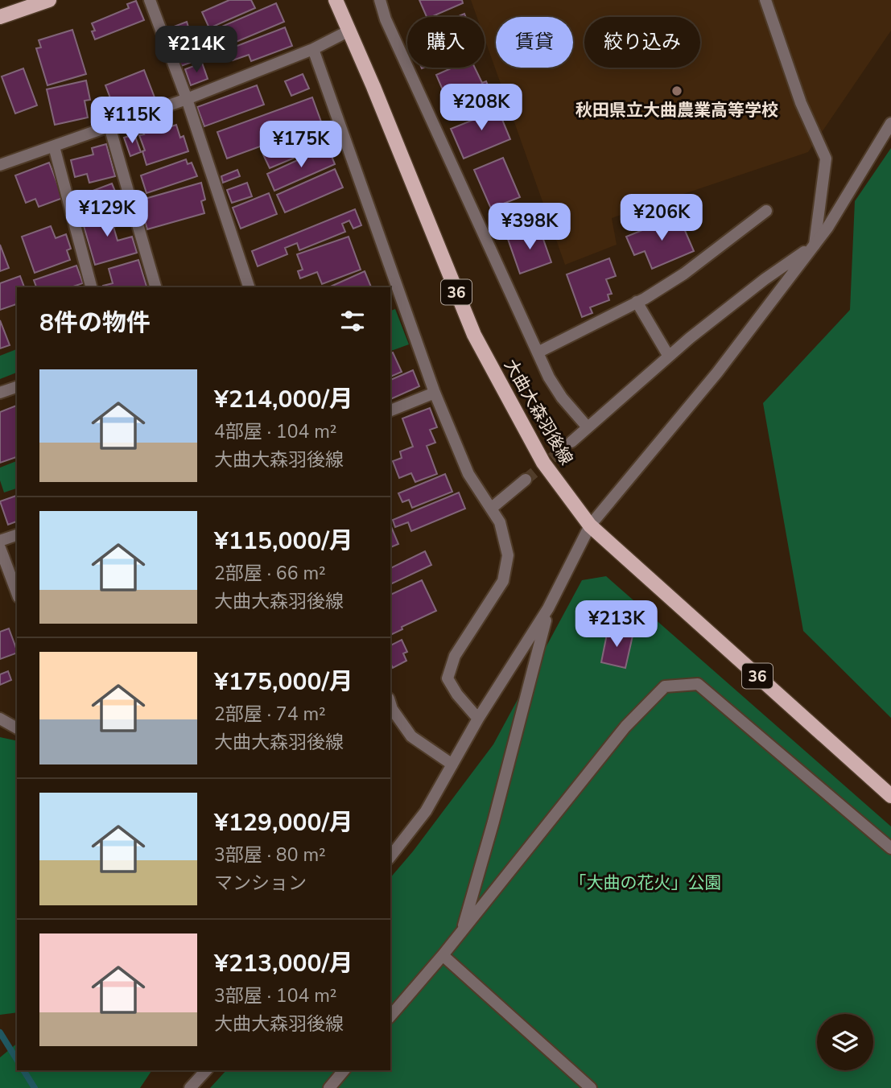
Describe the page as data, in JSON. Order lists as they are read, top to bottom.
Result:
{
  "streets": {
    "main road": ["36", "大曲大森羽後線"]
  },
  "parks": ["「大曲の花火」公園"],
  "places": ["秋田県立大曲農業高等学校"],
  "page": {
    "chip": ["購入", "賃貸", "絞り込み"],
    "price": [
      "¥214K",
      "¥208K",
      "¥115K",
      "¥175K",
      "¥129K",
      "¥206K",
      "¥398K",
      "¥213K"
    ],
    "heading": "8件の物件",
    "list": [
      {
        "name": "¥214,000/月",
        "note": "4部屋 · 104 m² · 大曲大森羽後線"
      },
      {
        "name": "¥115,000/月",
        "note": "2部屋 · 66 m² · 大曲大森羽後線"
      },
      {
        "name": "¥175,000/月",
        "note": "2部屋 · 74 m² · 大曲大森羽後線"
      },
      {
        "name": "¥129,000/月",
        "note": "3部屋 · 80 m² · マンション"
      },
      {
        "name": "¥213,000/月",
        "note": "3部屋 · 104 m² · 大曲大森羽後線"
      }
    ]
  }
}
